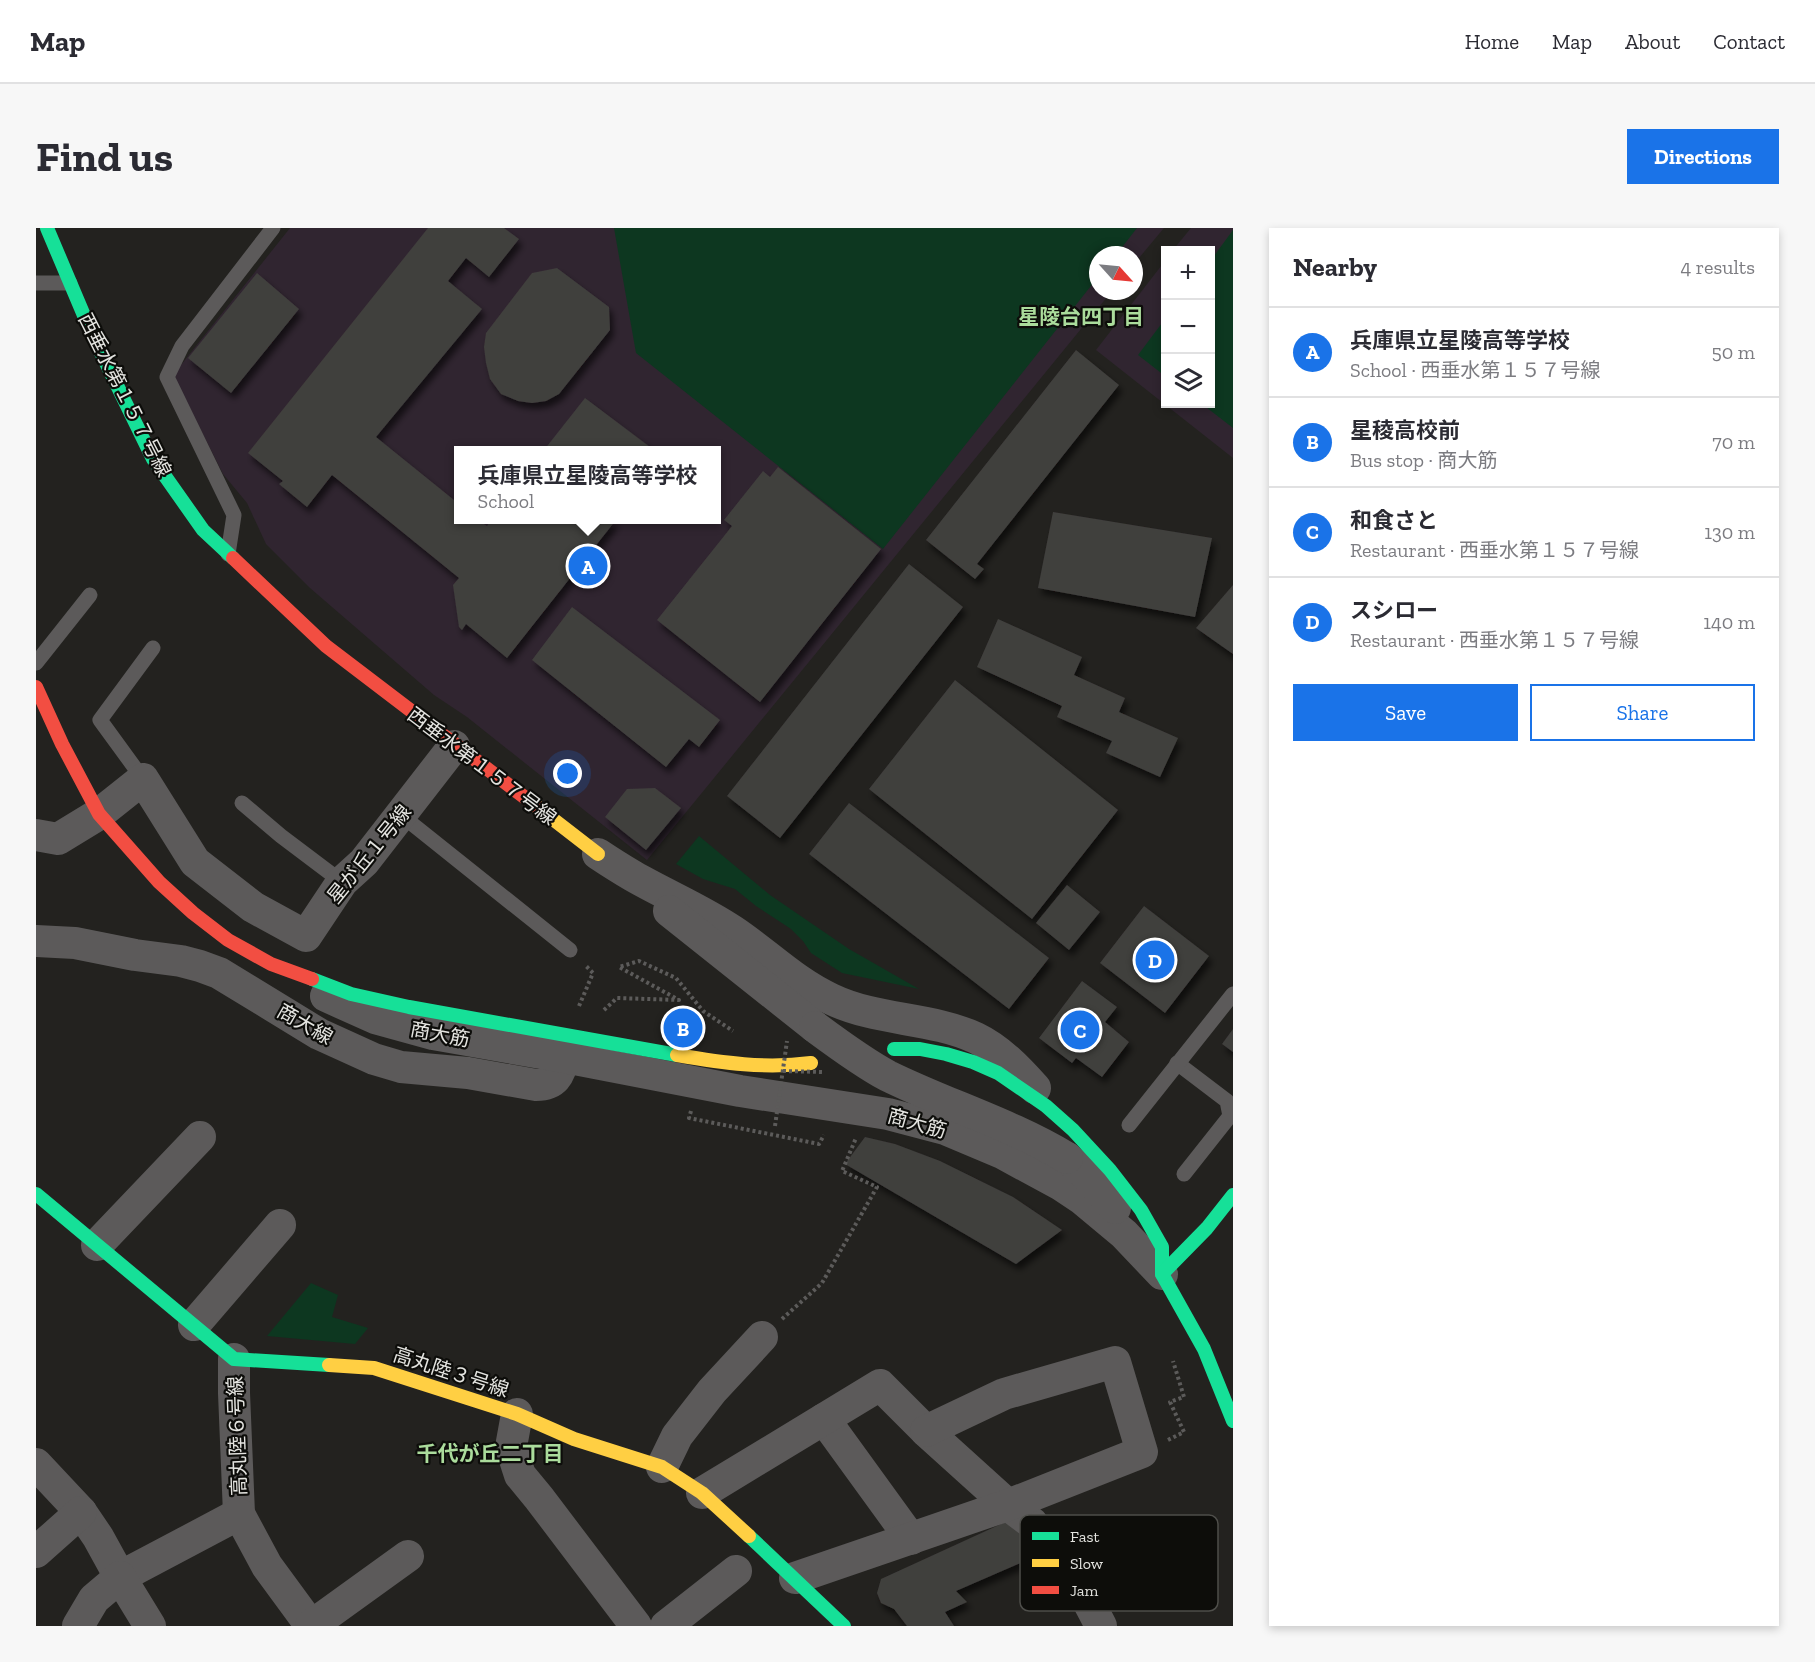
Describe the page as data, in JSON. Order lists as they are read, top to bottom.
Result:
{
  "streets": {
    "street": [
      "西垂水第１５７号線",
      "星が丘１号線",
      "商大線",
      "商大筋",
      "高丸陸３号線",
      "高丸陸６号線"
    ]
  },
  "crossings": [
    ["西垂水第１５７号線", "星が丘１号線"],
    ["商大線", "商大筋"],
    ["高丸陸３号線", "高丸陸６号線"]
  ],
  "districts": ["星陵台四丁目", "千代が丘二丁目"],
  "legend": ["Fast", "Slow", "Jam"],
  "north": "bottom right",
  "page": {
    "header": "Map",
    "nav": [
      "Home",
      "Map",
      "About",
      "Contact"
    ],
    "buttons": [
      "Directions",
      ["Save", "Share"]
    ],
    "title": "Find us",
    "heading": ["Nearby", "4 results"],
    "map_buttons": ["+", "−"],
    "list": [
      {
        "mark": "A",
        "name": "兵庫県立星陵高等学校",
        "note": "School · 西垂水第１５７号線",
        "value": "50 m"
      },
      {
        "mark": "B",
        "name": "星稜高校前",
        "note": "Bus stop · 商大筋",
        "value": "70 m"
      },
      {
        "mark": "C",
        "name": "和食さと",
        "note": "Restaurant · 西垂水第１５７号線",
        "value": "130 m"
      },
      {
        "mark": "D",
        "name": "スシロー",
        "note": "Restaurant · 西垂水第１５７号線",
        "value": "140 m"
      }
    ],
    "popup": ["兵庫県立星陵高等学校", "School"],
    "pins": [
      "A",
      "D",
      "B",
      "C"
    ]
  }
}
